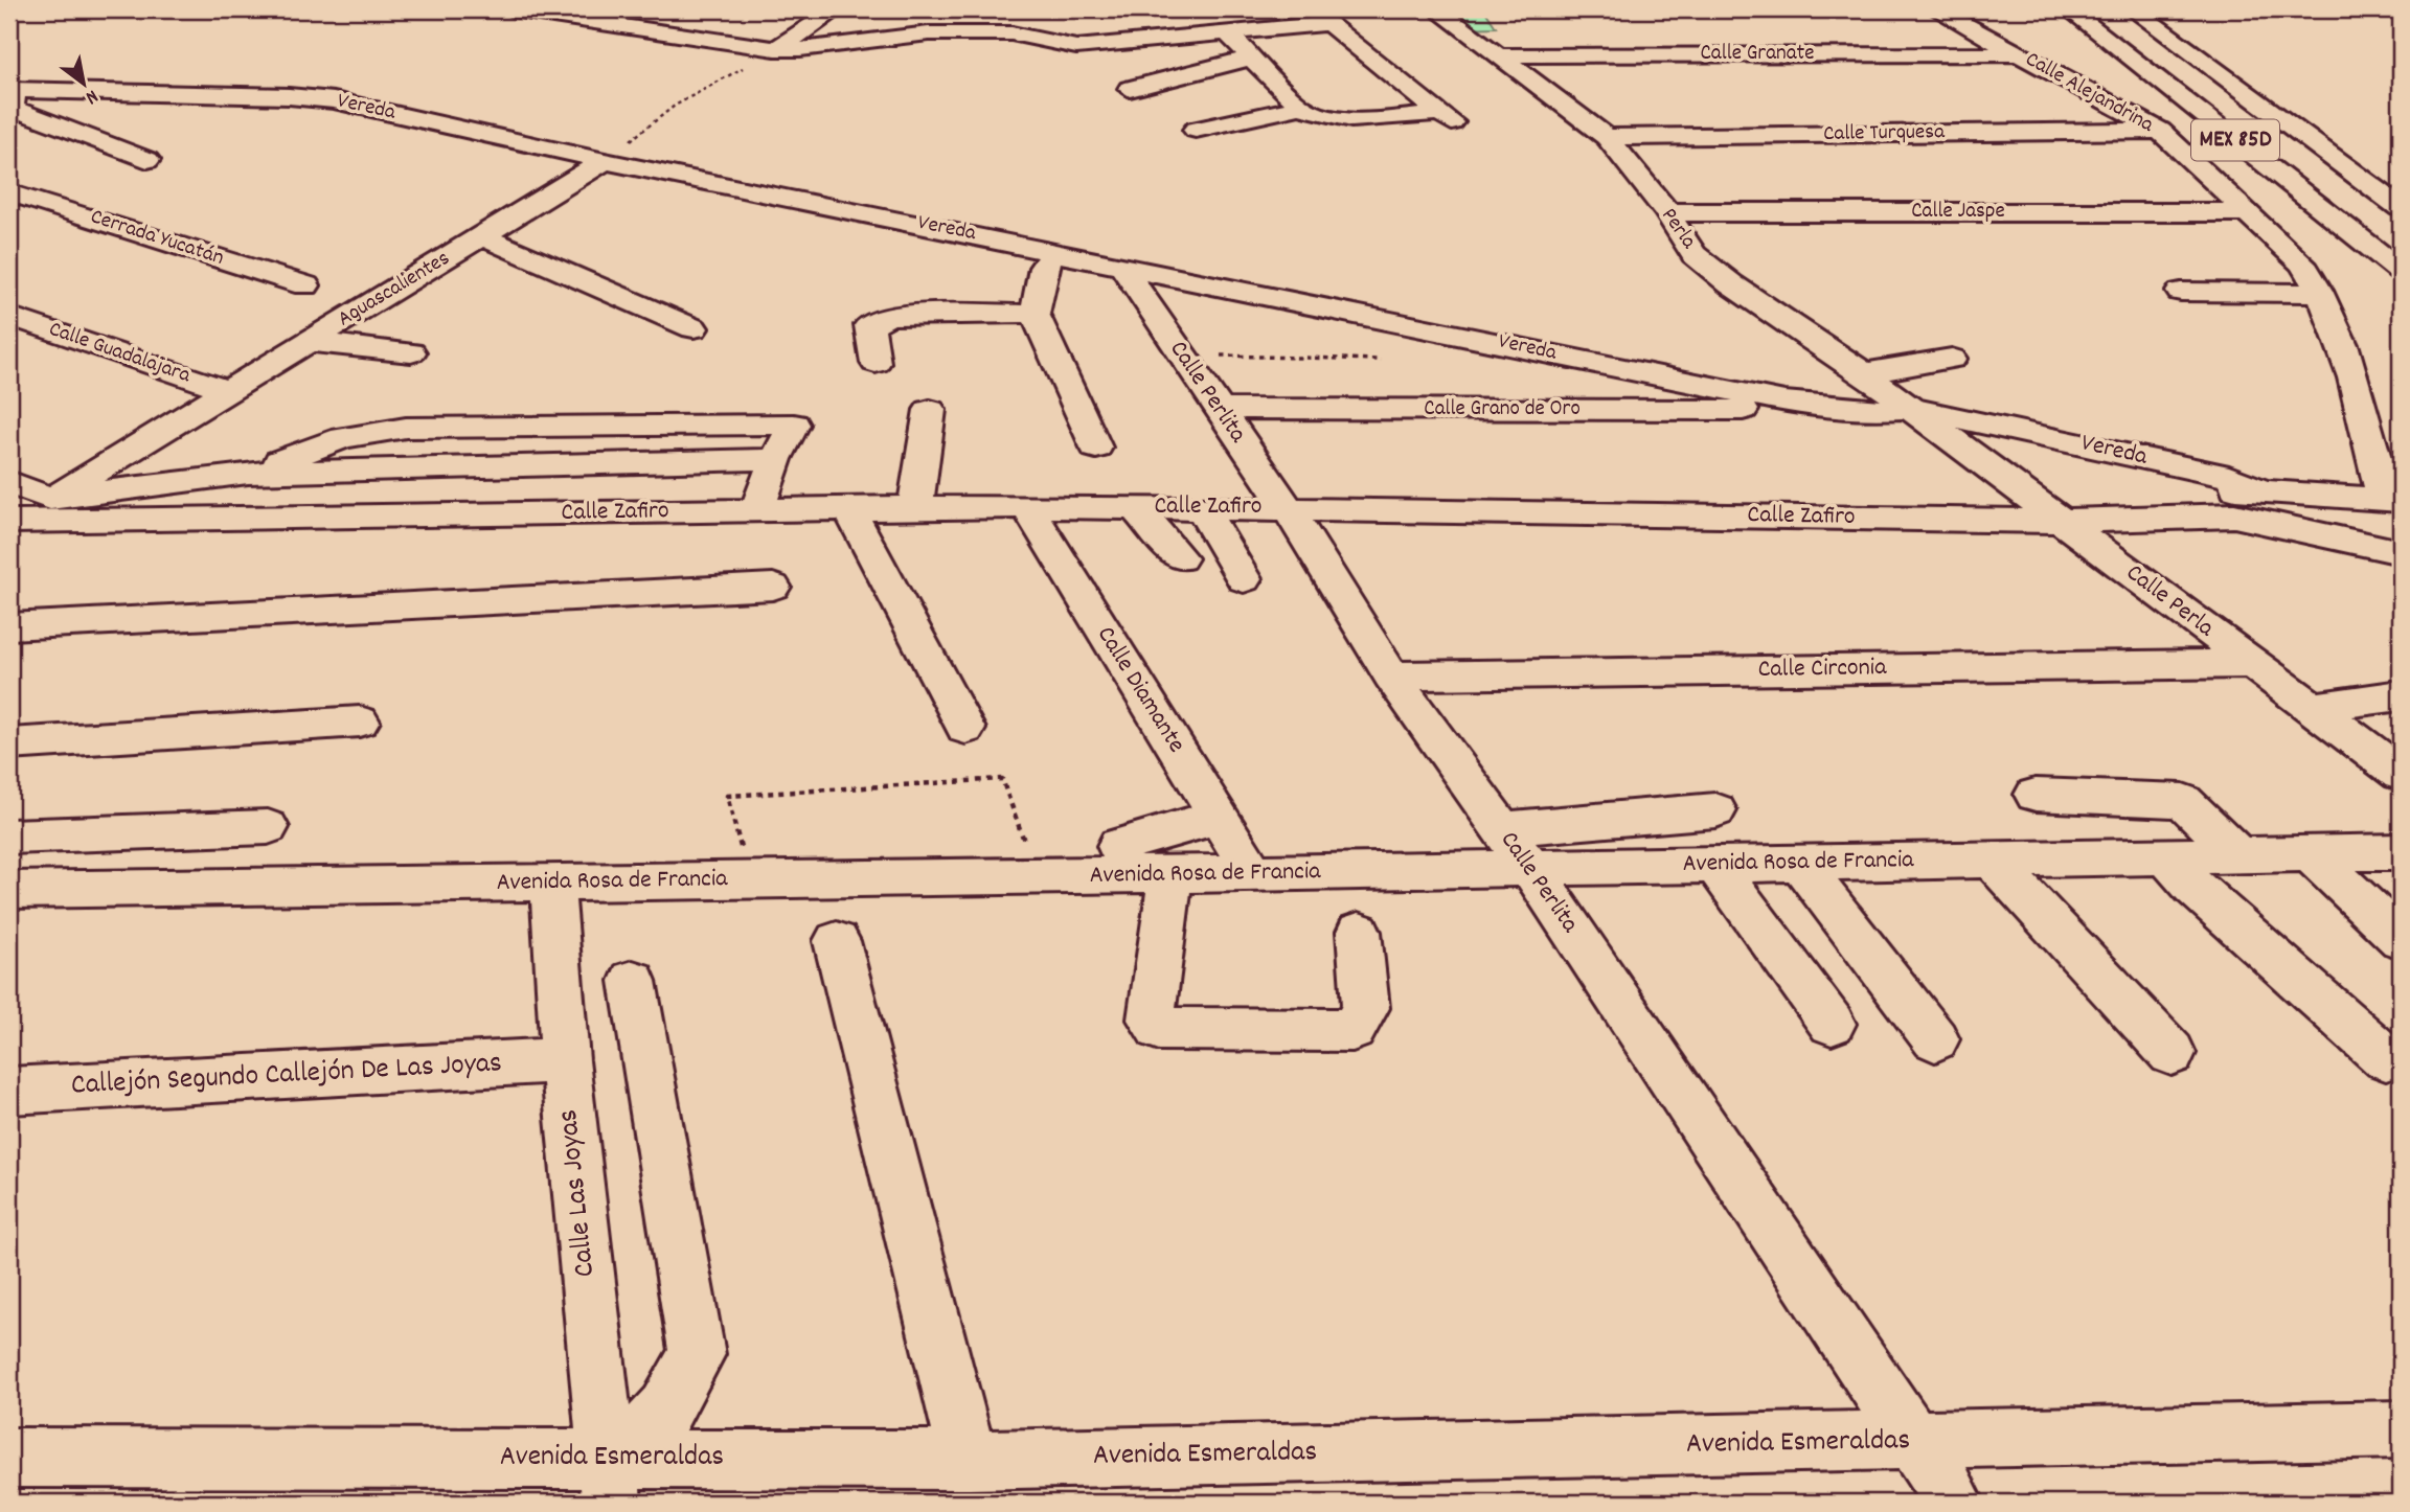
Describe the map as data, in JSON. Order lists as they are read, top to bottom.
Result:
{
  "streets": {
    "main road": [
      "Calle Granate",
      "Calle Alejandrina",
      "Vereda",
      "Calle Turquesa",
      "MEX 85D",
      "Calle Jaspe",
      "Perla",
      "Cerrada Yucatán",
      "Aguascalientes",
      "Calle Guadalajara",
      "Calle Perlita",
      "Calle Grano de Oro",
      "Calle Zafiro",
      "Calle Perla",
      "Calle Circonia",
      "Calle Diamante",
      "Avenida Rosa de Francia",
      "Callejón Segundo Callejón De Las Joyas",
      "Calle Las Joyas",
      "Avenida Esmeraldas"
    ]
  },
  "crossings": [
    ["Calle Granate", "Calle Alejandrina"],
    ["Calle Granate", "Perla"],
    ["Calle Alejandrina", "Vereda"],
    ["Calle Alejandrina", "Calle Turquesa"],
    ["Calle Alejandrina", "Calle Jaspe"],
    ["Vereda", "Perla"],
    ["Vereda", "Aguascalientes"],
    ["Vereda", "Calle Perlita"],
    ["Vereda", "Calle Grano de Oro"],
    ["Vereda", "Calle Zafiro"],
    ["Vereda", "Calle Perla"],
    ["Calle Turquesa", "Perla"],
    ["Calle Jaspe", "Perla"],
    ["Perla", "Calle Perla"],
    ["Aguascalientes", "Calle Guadalajara"],
    ["Aguascalientes", "Calle Zafiro"],
    ["Calle Perlita", "Calle Grano de Oro"],
    ["Calle Perlita", "Calle Zafiro"],
    ["Calle Perlita", "Calle Circonia"],
    ["Calle Perlita", "Avenida Rosa de Francia"],
    ["Calle Perlita", "Avenida Esmeraldas"],
    ["Calle Zafiro", "Calle Perla"],
    ["Calle Zafiro", "Calle Diamante"],
    ["Calle Perla", "Calle Circonia"],
    ["Calle Diamante", "Avenida Rosa de Francia"],
    ["Avenida Rosa de Francia", "Calle Las Joyas"],
    ["Callejón Segundo Callejón De Las Joyas", "Calle Las Joyas"],
    ["Calle Las Joyas", "Avenida Esmeraldas"]
  ],
  "north": "bottom right"
}
